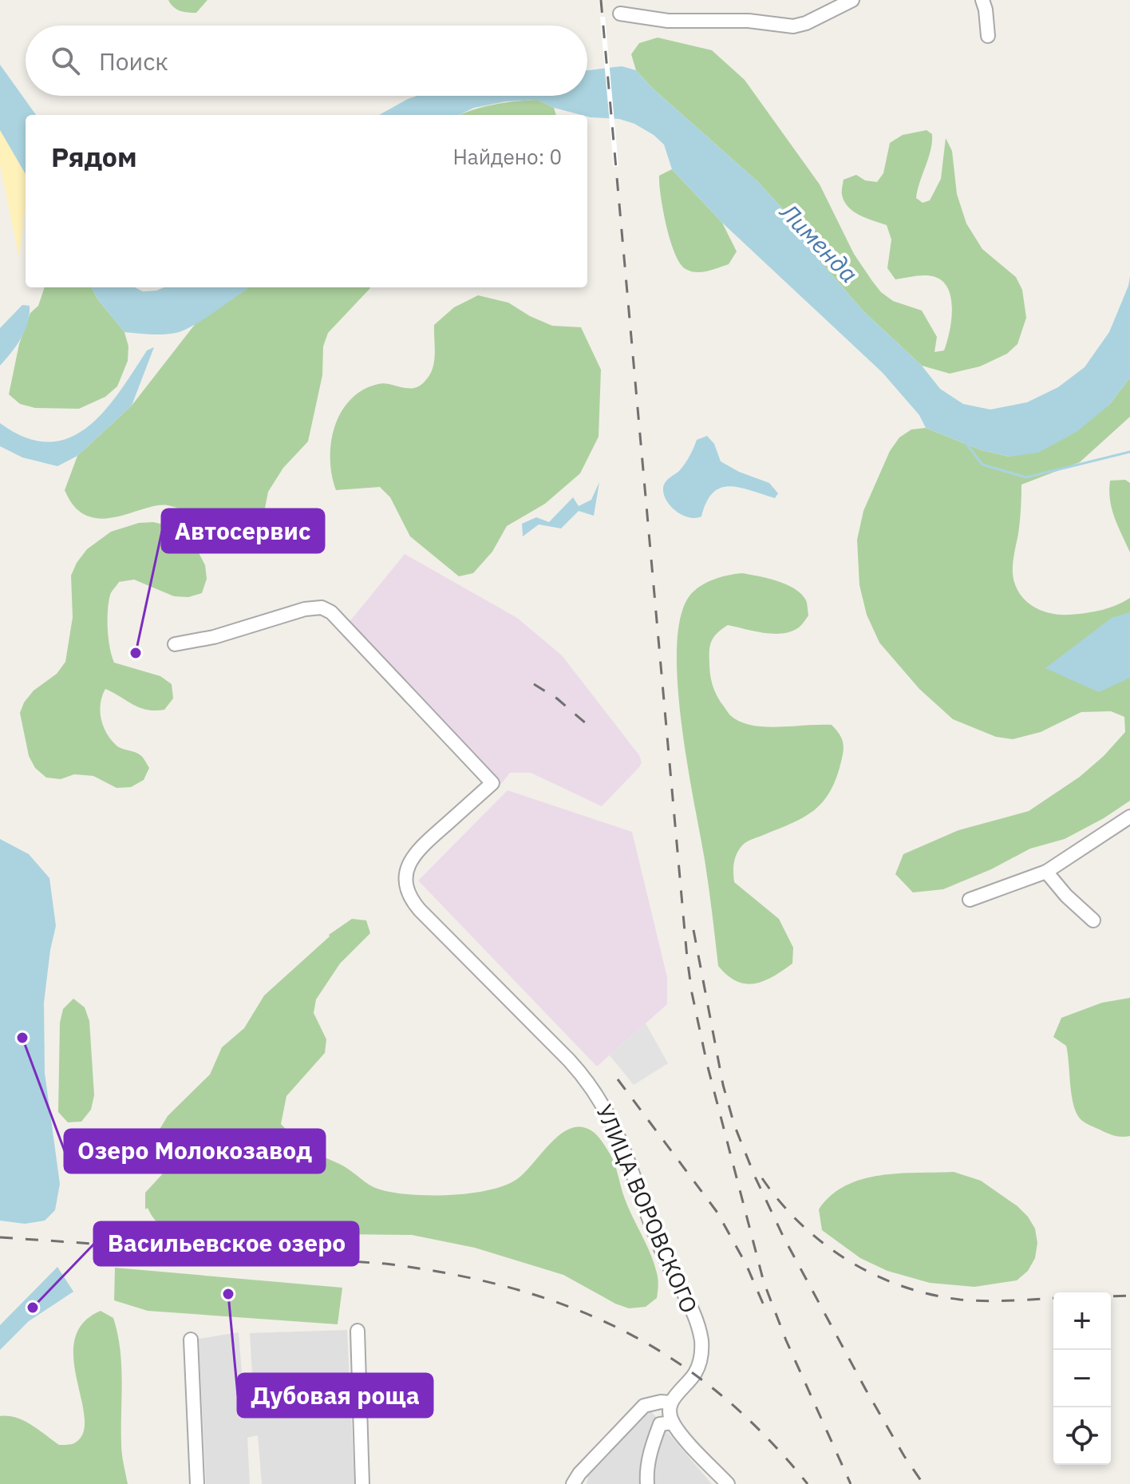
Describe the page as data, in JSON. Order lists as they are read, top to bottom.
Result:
{
  "streets": {
    "street": ["УЛИЦА ВОРОВСКОГО"]
  },
  "water": ["Лименда"],
  "places": [
    "Автосервис",
    "Озеро Молокозавод",
    "Дубовая роща",
    "Васильевское озеро"
  ],
  "page": {
    "search": "Поиск",
    "heading": ["Рядом", "Найдено: 0"],
    "map_buttons": ["+", "−"]
  }
}
